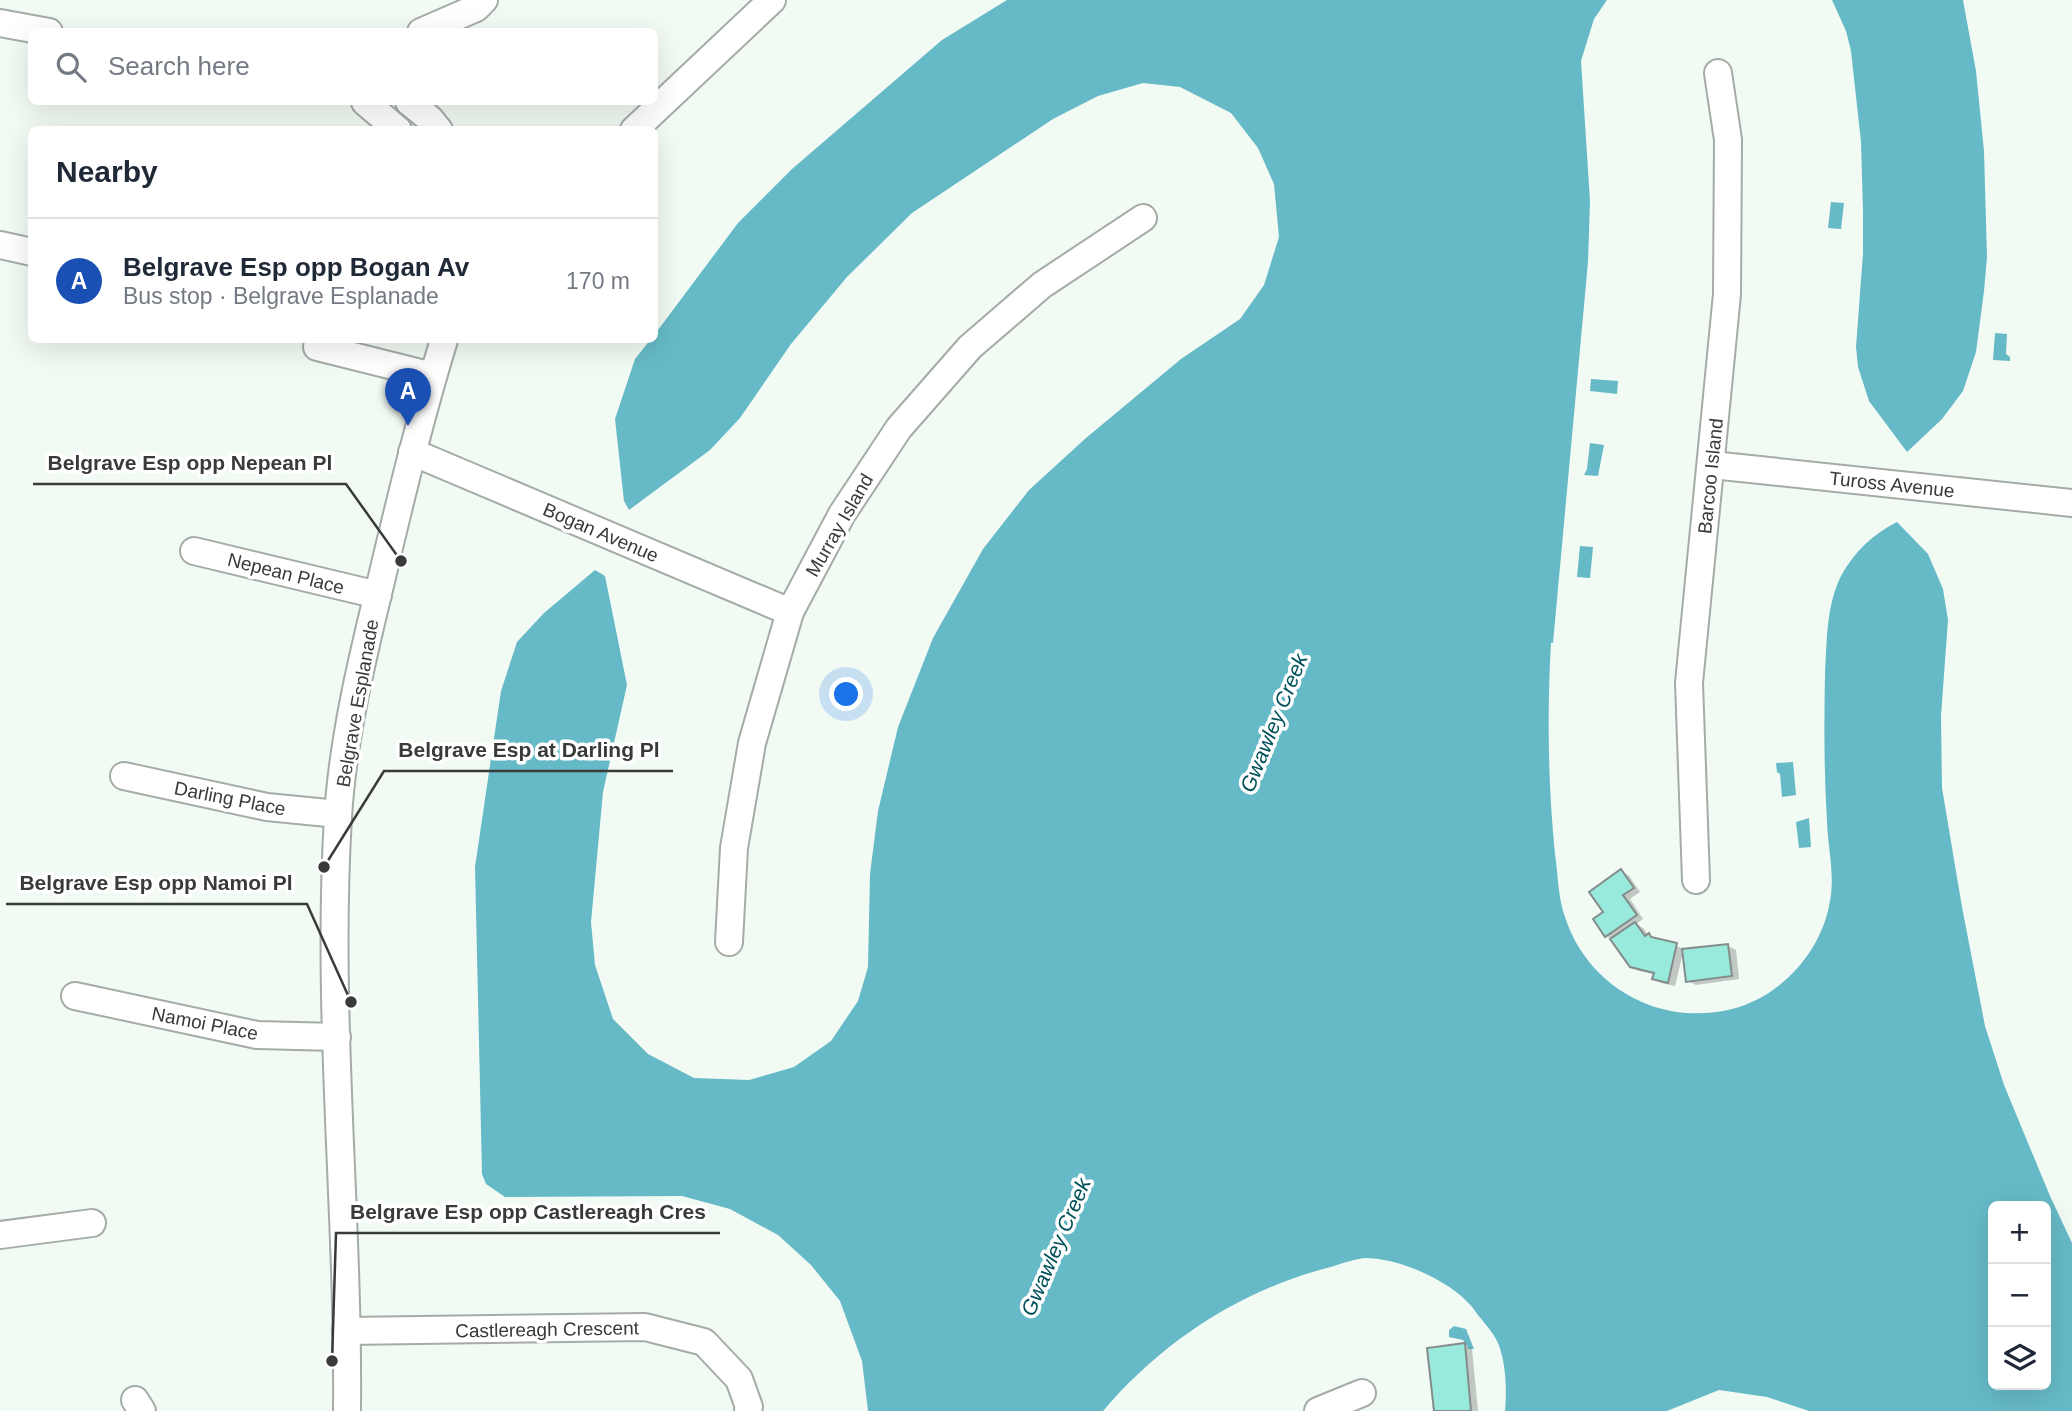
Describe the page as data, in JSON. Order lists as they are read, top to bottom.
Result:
{
  "streets": {
    "street": [
      "Barcoo Island",
      "Tuross Avenue",
      "Murray Island",
      "Bogan Avenue",
      "Nepean Place",
      "Belgrave Esplanade",
      "Darling Place",
      "Namoi Place",
      "Castlereagh Crescent"
    ]
  },
  "crossings": [
    ["Barcoo Island", "Tuross Avenue"],
    ["Murray Island", "Bogan Avenue"],
    ["Bogan Avenue", "Belgrave Esplanade"],
    ["Nepean Place", "Belgrave Esplanade"],
    ["Belgrave Esplanade", "Darling Place"],
    ["Belgrave Esplanade", "Namoi Place"],
    ["Belgrave Esplanade", "Castlereagh Crescent"]
  ],
  "water": ["Gwawley Creek"],
  "places": [
    "Belgrave Esp opp Nepean Pl",
    "Belgrave Esp at Darling Pl",
    "Belgrave Esp opp Namoi Pl",
    "Belgrave Esp opp Castlereagh Cres"
  ],
  "page": {
    "search": "Search here",
    "heading": "Nearby",
    "list": [
      {
        "mark": "A",
        "name": "Belgrave Esp opp Bogan Av",
        "note": "Bus stop · Belgrave Esplanade",
        "value": "170 m"
      }
    ],
    "pins": "A",
    "map_buttons": ["+", "−"]
  }
}
